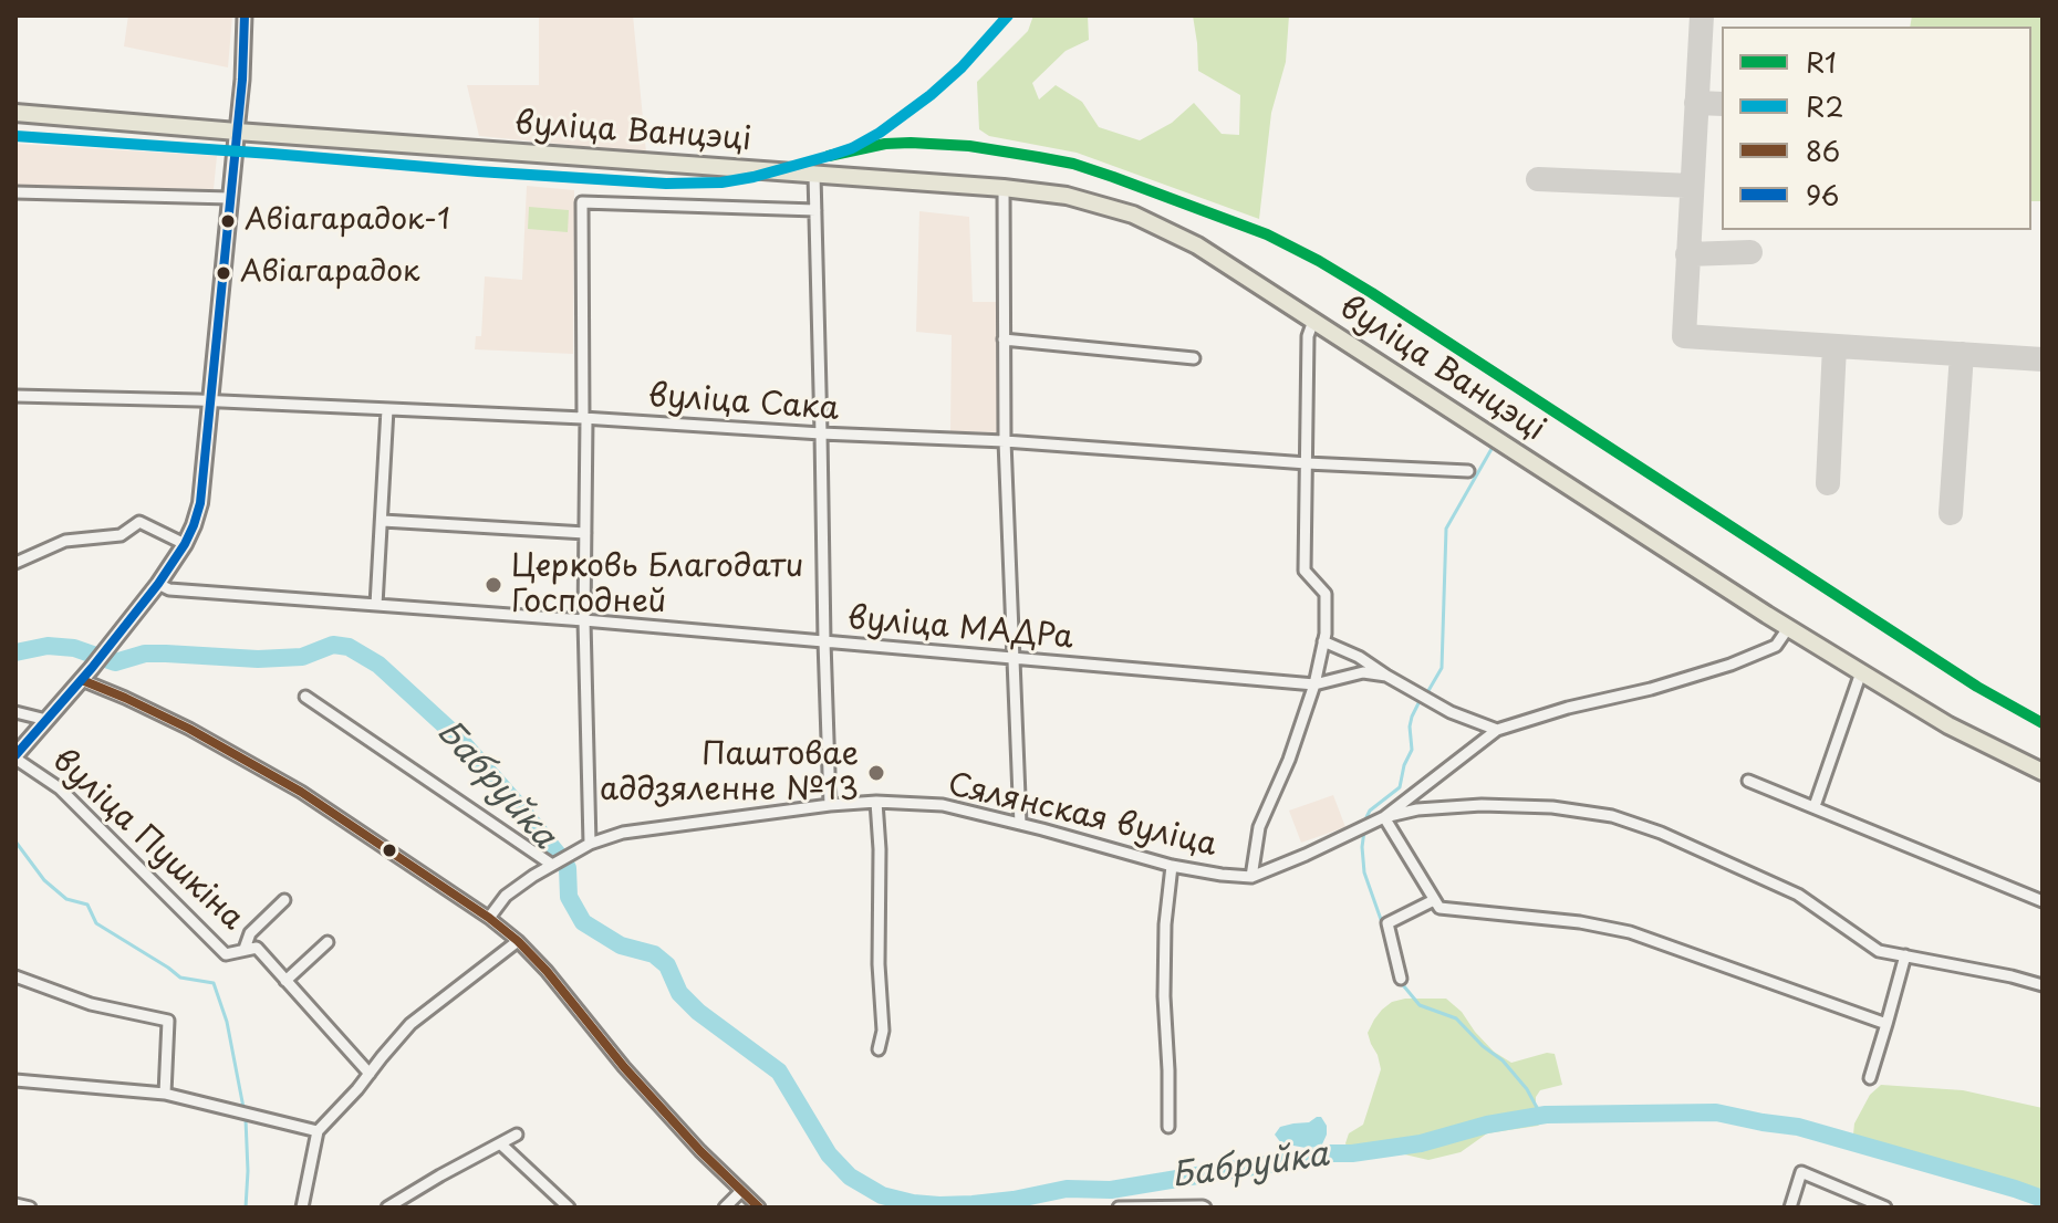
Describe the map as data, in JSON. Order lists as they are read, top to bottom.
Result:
{
  "streets": {
    "main road": ["вуліца Ванцэці", "вуліца Пушкіна"],
    "street": ["вуліца Сака", "вуліца МАДРа", "Сялянская вуліца"]
  },
  "crossings": [
    ["вуліца Ванцэці", "Сялянская вуліца"],
    ["вуліца Ванцэці", "вуліца Пушкіна"],
    ["вуліца Сака", "вуліца Пушкіна"],
    ["вуліца МАДРа", "вуліца Пушкіна"]
  ],
  "water": ["Бабруйка"],
  "places": [
    "Авіагарадок-1",
    "Авіагарадок",
    "Церковь Благодати Господней",
    "Паштовае аддзяленне №13"
  ],
  "lines": [
    "transit line R2",
    "transit line 96",
    "transit line R1",
    "transit line 86"
  ],
  "legend": [
    "R1",
    "R2",
    "86",
    "96"
  ]
}
